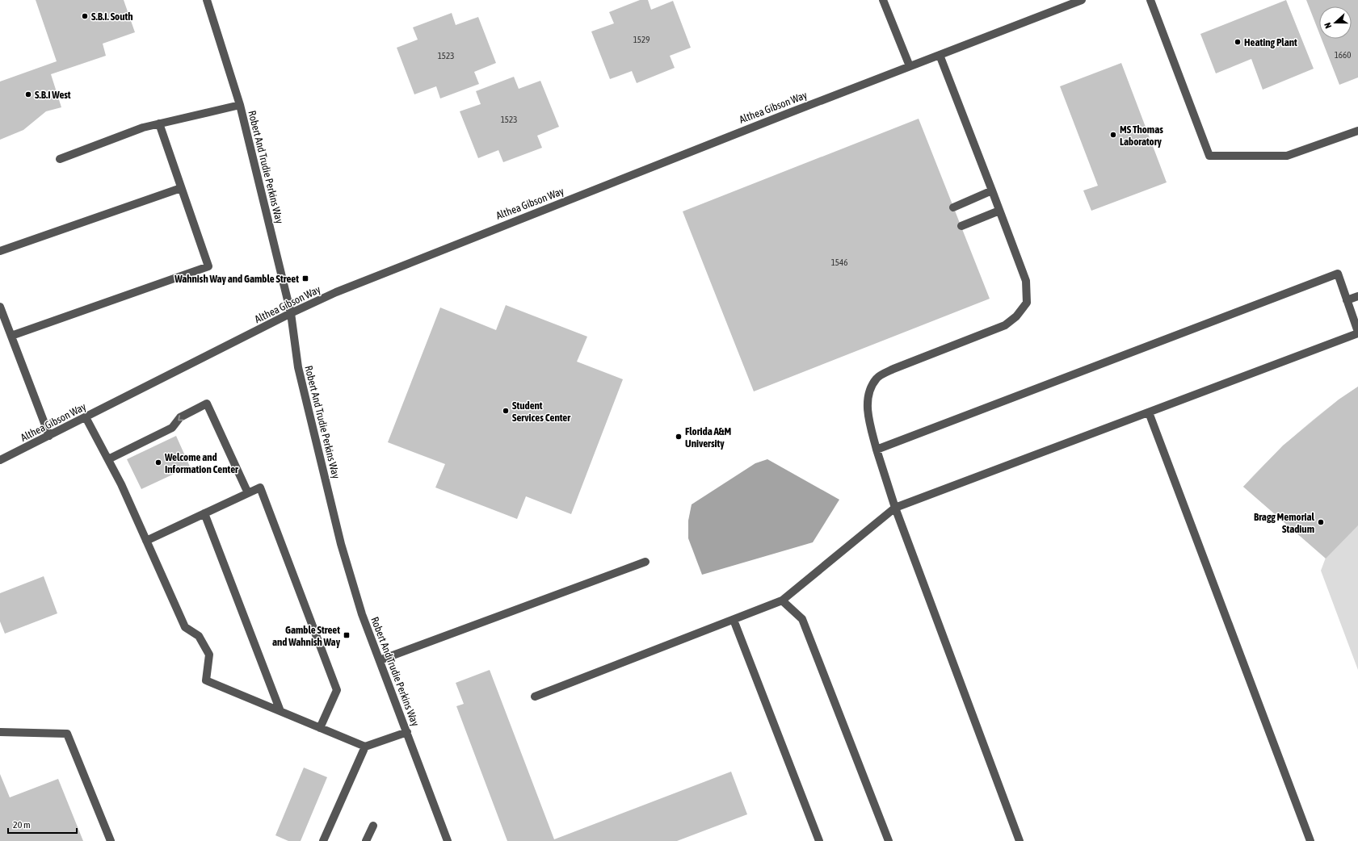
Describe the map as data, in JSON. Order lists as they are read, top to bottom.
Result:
{
  "streets": {
    "street": ["Althea Gibson Way", "Robert And Trudie Perkins Way"]
  },
  "crossings": [
    ["Althea Gibson Way", "Robert And Trudie Perkins Way"]
  ],
  "places": {
    "other": [
      "S.B.I. South",
      "Heating Plant",
      "S.B.I West",
      "MS Thomas Laboratory",
      "Student Services Center",
      "Florida A&M University",
      "Welcome and Information Center",
      "Bragg Memorial Stadium"
    ],
    "transit": ["Wahnish Way and Gamble Street", "Gamble Street and Wahnish Way"]
  },
  "house_numbers": [
    "1529",
    "1660",
    "1523",
    "1523",
    "1546"
  ],
  "scale_bar": "20 m",
  "north": "left"
}
